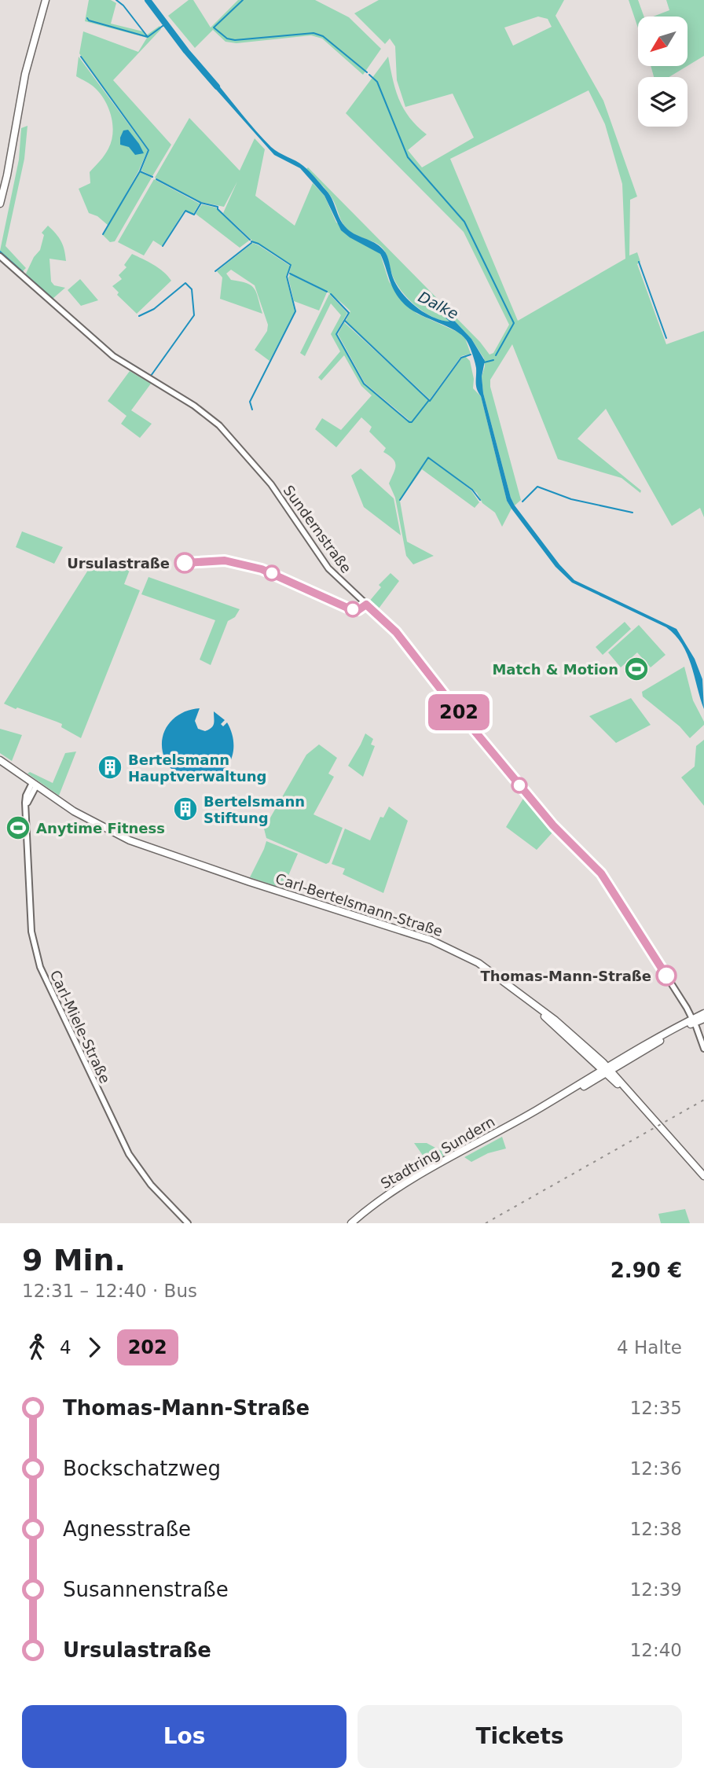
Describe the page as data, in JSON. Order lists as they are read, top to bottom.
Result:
{
  "streets": {
    "main road": ["Carl-Bertelsmann-Straße", "Stadtring Sundern"],
    "street": ["Sundernstraße", "Carl-Miele-Straße"]
  },
  "crossings": [
    ["Sundernstraße", "Stadtring Sundern"],
    ["Carl-Bertelsmann-Straße", "Carl-Miele-Straße"],
    ["Carl-Bertelsmann-Straße", "Stadtring Sundern"]
  ],
  "water": ["Dalke"],
  "places": {
    "other": ["Ursulastraße", "Thomas-Mann-Straße"],
    "sports": ["Match & Motion", "Anytime Fitness"],
    "building": ["Bertelsmann Hauptverwaltung", "Bertelsmann Stiftung"]
  },
  "lines": ["bus line 202"],
  "north": "bottom left",
  "page": {
    "on_map": "202",
    "heading": ["9 Min.", "12:31 – 12:40 · Bus", "2.90 €"],
    "legs": ["4", "202", "4 Halte"],
    "list": [
      {
        "name": "Thomas-Mann-Straße",
        "value": "12:35"
      },
      {
        "name": "Bockschatzweg",
        "value": "12:36"
      },
      {
        "name": "Agnesstraße",
        "value": "12:38"
      },
      {
        "name": "Susannenstraße",
        "value": "12:39"
      },
      {
        "name": "Ursulastraße",
        "value": "12:40"
      }
    ],
    "buttons": ["Los", "Tickets"]
  }
}
